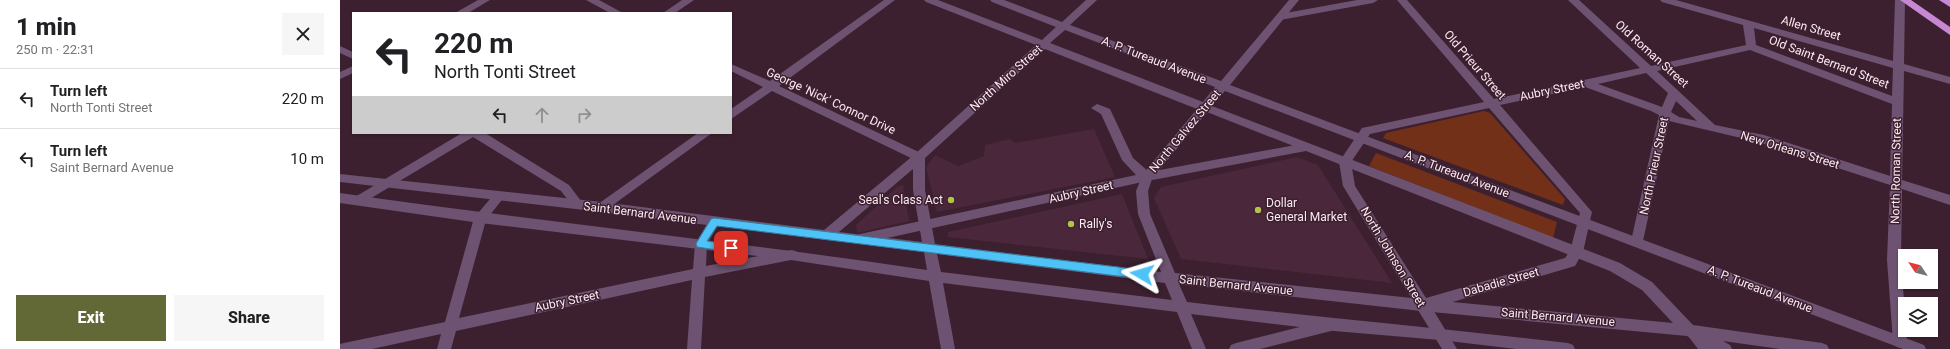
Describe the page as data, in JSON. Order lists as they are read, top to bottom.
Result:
{
  "streets": {
    "street": [
      "Allen Street",
      "Old Roman Street",
      "A. P. Tureaud Avenue",
      "Old Saint Bernard Street",
      "Old Prieur Street",
      "North Miro Street",
      "Aubry Street",
      "George 'Nick' Connor Drive",
      "North Galvez Street",
      "New Orleans Street",
      "North Prieur Street",
      "North Roman Street",
      "Saint Bernard Avenue",
      "North Johnson Street",
      "Dabadie Street"
    ]
  },
  "crossings": [
    ["Allen Street", "North Roman Street"],
    ["Old Roman Street", "Aubry Street"],
    ["Old Roman Street", "New Orleans Street"],
    ["Old Roman Street", "North Prieur Street"],
    ["A. P. Tureaud Avenue", "Old Prieur Street"],
    ["A. P. Tureaud Avenue", "North Miro Street"],
    ["A. P. Tureaud Avenue", "Aubry Street"],
    ["A. P. Tureaud Avenue", "North Galvez Street"],
    ["A. P. Tureaud Avenue", "North Prieur Street"],
    ["A. P. Tureaud Avenue", "North Roman Street"],
    ["Old Saint Bernard Street", "Aubry Street"],
    ["Old Saint Bernard Street", "North Roman Street"],
    ["Old Prieur Street", "Aubry Street"],
    ["North Miro Street", "George 'Nick' Connor Drive"],
    ["North Miro Street", "Saint Bernard Avenue"],
    ["Aubry Street", "North Galvez Street"],
    ["Aubry Street", "New Orleans Street"],
    ["Aubry Street", "Saint Bernard Avenue"],
    ["Aubry Street", "North Johnson Street"],
    ["North Galvez Street", "Saint Bernard Avenue"],
    ["New Orleans Street", "North Prieur Street"],
    ["New Orleans Street", "North Roman Street"],
    ["Saint Bernard Avenue", "North Johnson Street"],
    ["Saint Bernard Avenue", "Dabadie Street"],
    ["North Johnson Street", "Dabadie Street"]
  ],
  "places": ["Seal's Class Act", "Dollar General Market", "Rally's"],
  "north": "top left",
  "page": {
    "heading": ["1 min", "250 m · 22:31"],
    "turn": ["220 m", "North Tonti Street"],
    "list": [
      {
        "name": "Turn left",
        "note": "North Tonti Street",
        "value": "220 m"
      },
      {
        "name": "Turn left",
        "note": "Saint Bernard Avenue",
        "value": "10 m"
      }
    ],
    "buttons": ["Exit", "Share"]
  }
}
